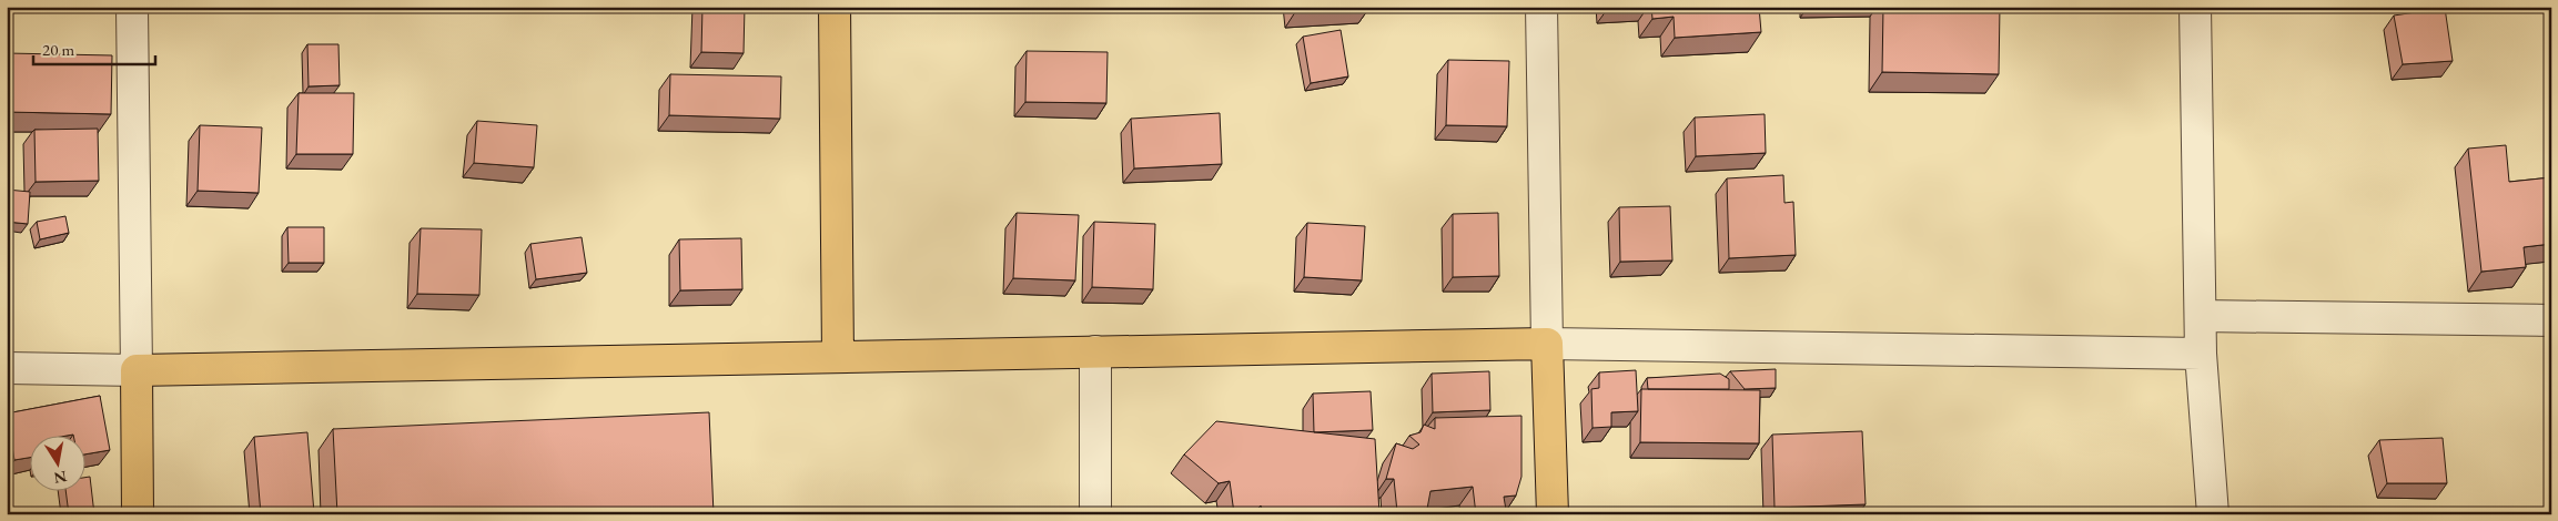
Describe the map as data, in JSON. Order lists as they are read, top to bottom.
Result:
{
  "scale_bar": "20 m",
  "north": "bottom"
}
